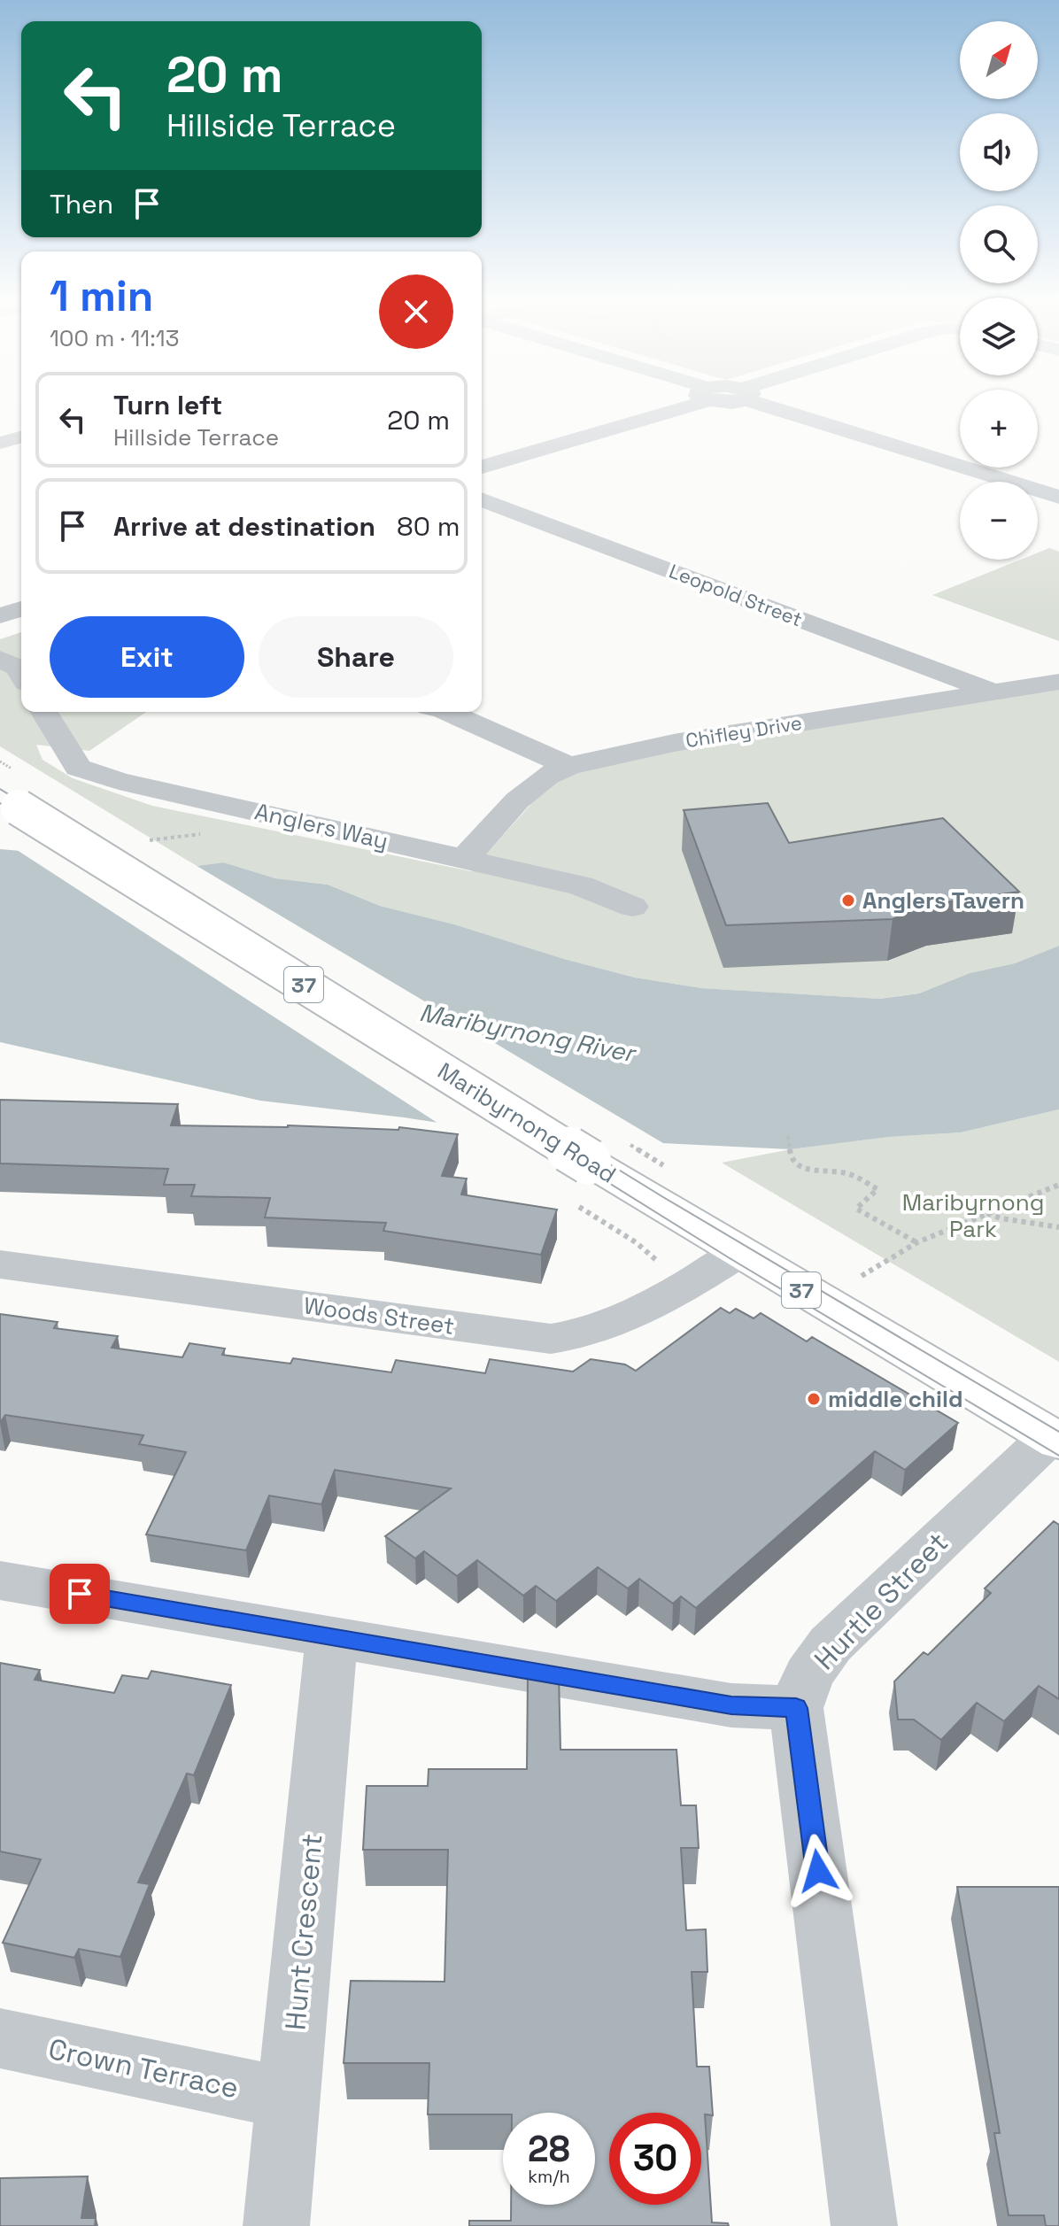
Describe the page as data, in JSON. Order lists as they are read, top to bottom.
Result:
{
  "streets": {
    "main road": ["37", "Maribyrnong Road"],
    "street": [
      "Leopold Street",
      "Chifley Drive",
      "Anglers Way",
      "Woods Street",
      "Hurtle Street",
      "Hunt Crescent",
      "Crown Terrace"
    ]
  },
  "crossings": [
    ["Leopold Street", "Chifley Drive"],
    ["Chifley Drive", "Anglers Way"],
    ["Maribyrnong Road", "Woods Street"],
    ["Maribyrnong Road", "Hurtle Street"],
    ["Hunt Crescent", "Crown Terrace"]
  ],
  "water": ["Maribyrnong River"],
  "parks": ["Maribyrnong Park"],
  "places": ["Anglers Tavern", "middle child"],
  "north": "top right",
  "page": {
    "map_buttons": ["+", "−"],
    "turn": ["20 m", "Hillside Terrace"],
    "then": "Then",
    "heading": ["1 min", "100 m · 11:13"],
    "list": [
      {
        "name": "Turn left",
        "note": "Hillside Terrace",
        "value": "20 m"
      },
      {
        "name": "Arrive at destination",
        "value": "80 m"
      }
    ],
    "buttons": ["Exit", "Share"],
    "speed": "28 km/h",
    "limit": "30"
  }
}
